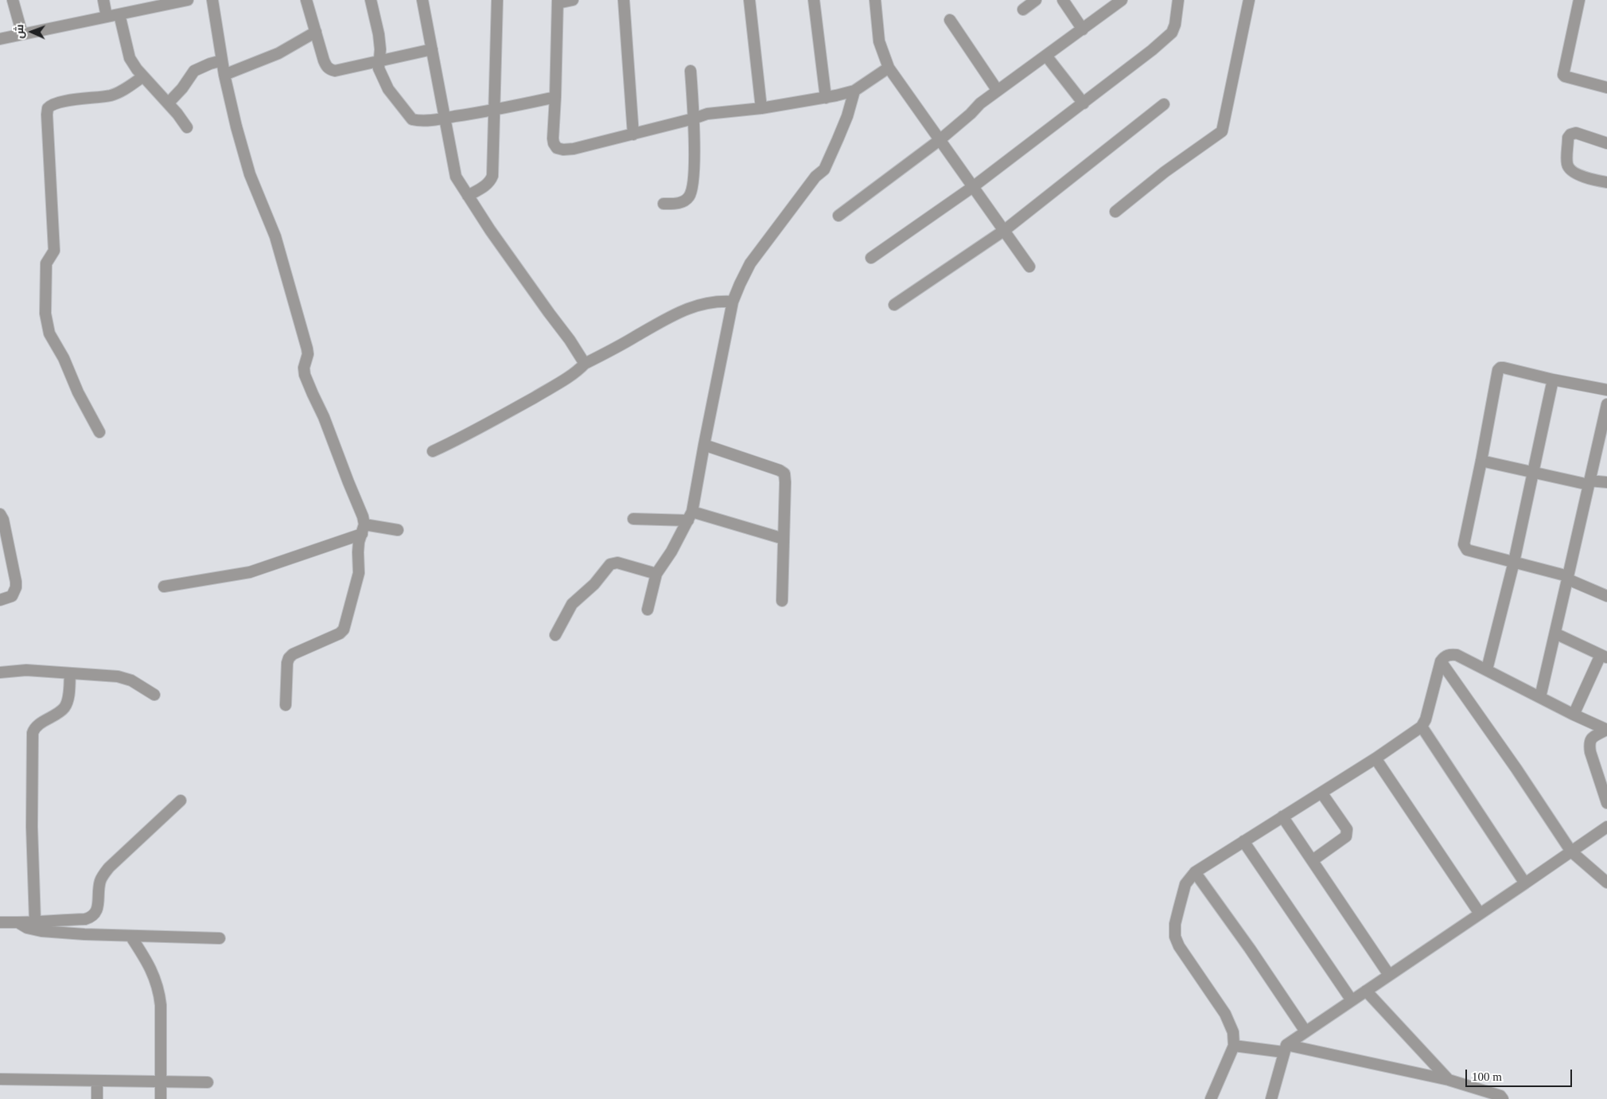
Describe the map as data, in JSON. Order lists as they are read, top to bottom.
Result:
{
  "scale_bar": "100 m",
  "north": "left"
}
